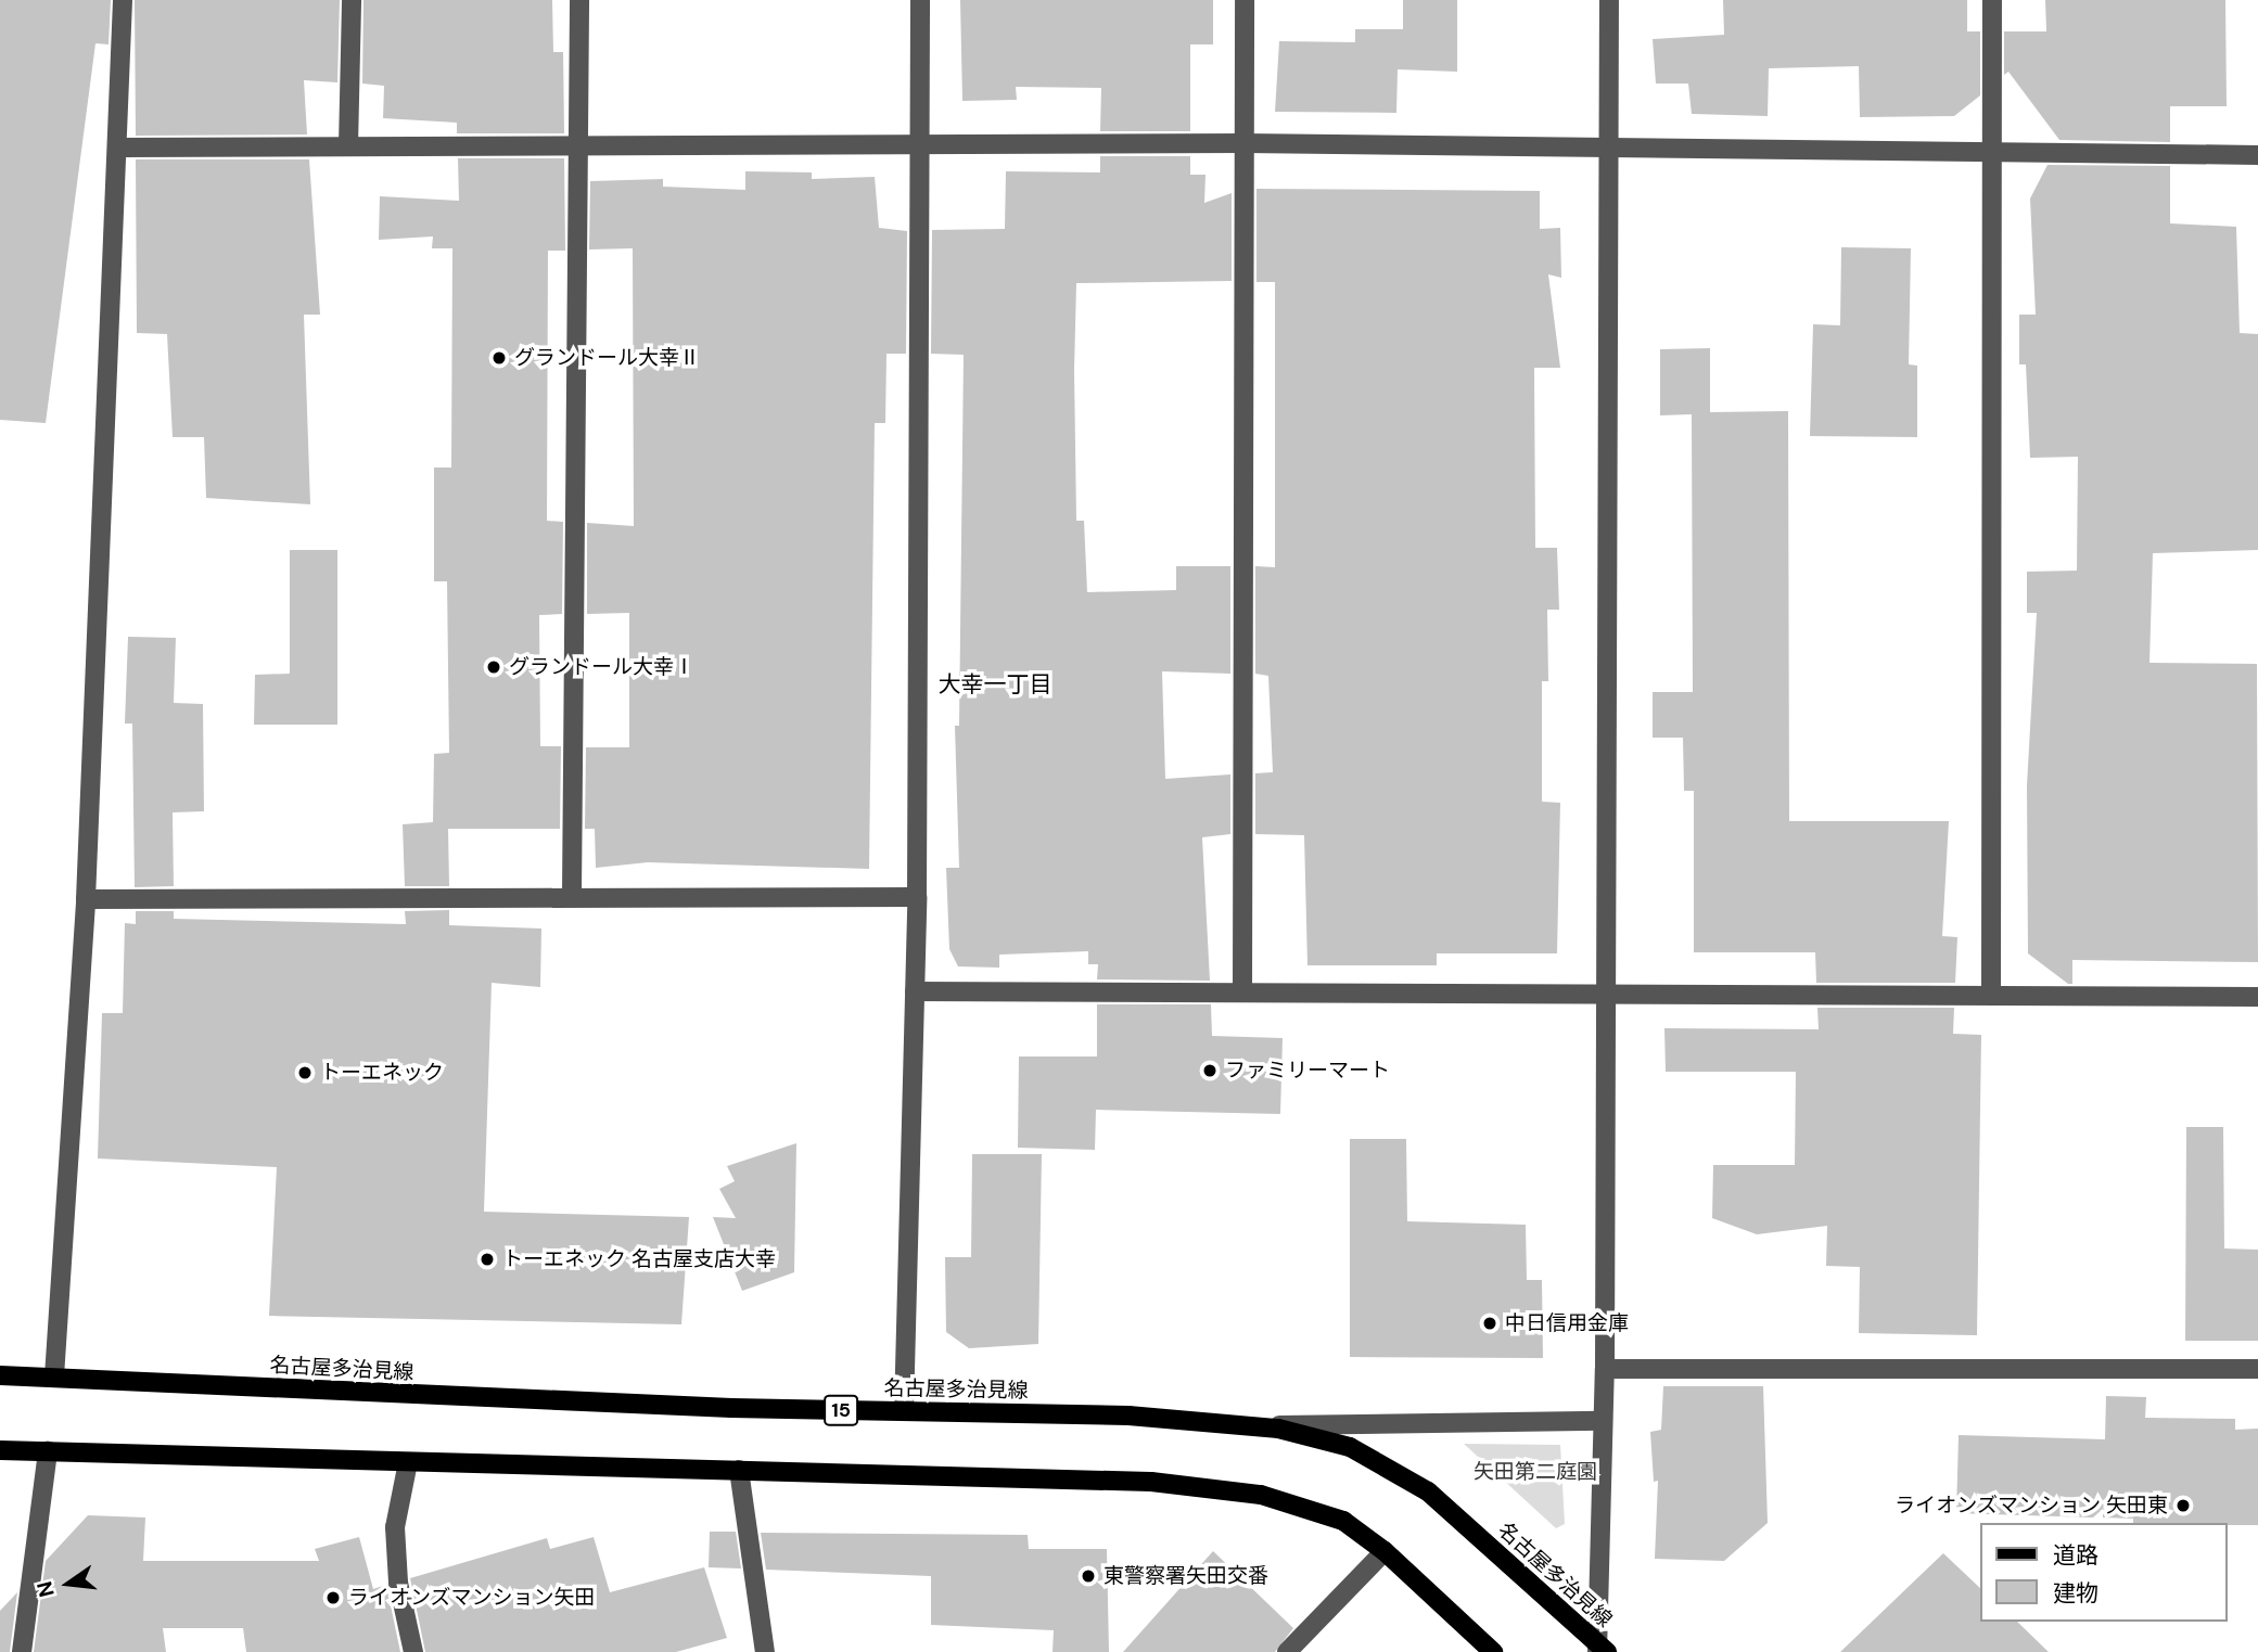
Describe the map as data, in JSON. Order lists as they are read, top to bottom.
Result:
{
  "streets": {
    "main road": ["名古屋多治見線", "15"]
  },
  "districts": ["大幸一丁目"],
  "parks": ["矢田第二庭園"],
  "places": [
    "グランドール大幸Ⅱ",
    "グランドール大幸Ⅰ",
    "ファミリーマート",
    "トーエネック",
    "トーエネック 名古屋支店大幸",
    "中日信用金庫",
    "ライオンズマンション 矢田東",
    "東警察署矢田交番",
    "ライオンズマンション矢田"
  ],
  "legend": ["道路", "建物"],
  "north": "left"
}
